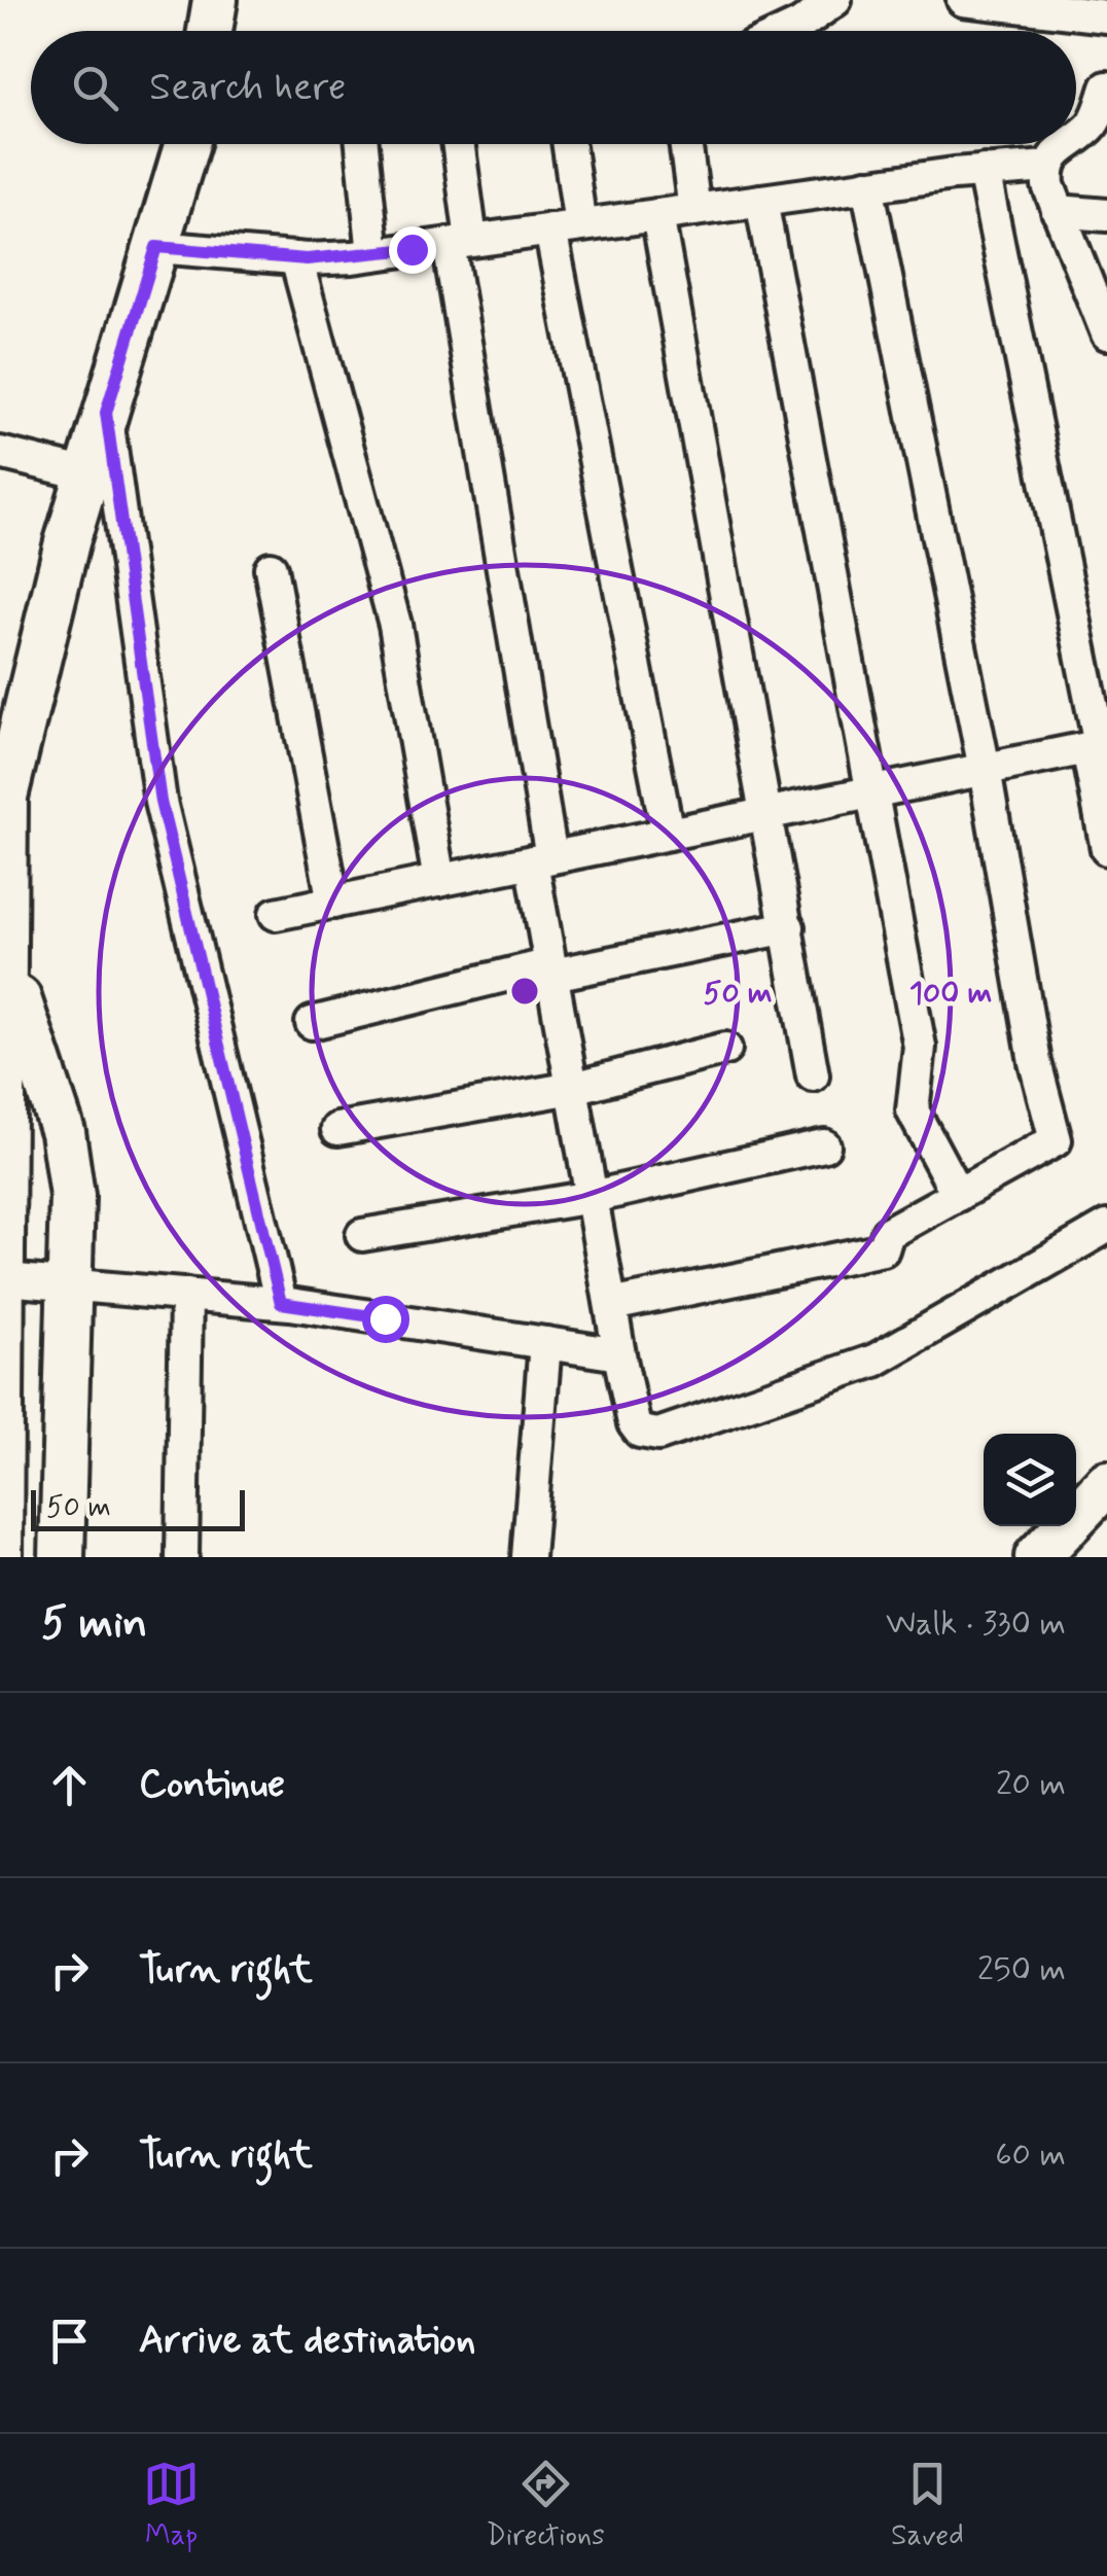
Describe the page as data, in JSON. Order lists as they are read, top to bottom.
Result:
{
  "scale_bar": "50 m",
  "page": {
    "search": "Search here",
    "scale": "50 m",
    "heading": ["5 min", "Walk · 330 m"],
    "list": [
      ["Continue", "20 m"],
      ["Turn right", "250 m"],
      ["Turn right", "60 m"],
      "Arrive at destination"
    ],
    "nav": ["Map", "Directions", "Saved"]
  },
  "rings": ["50 m", "100 m"]
}
